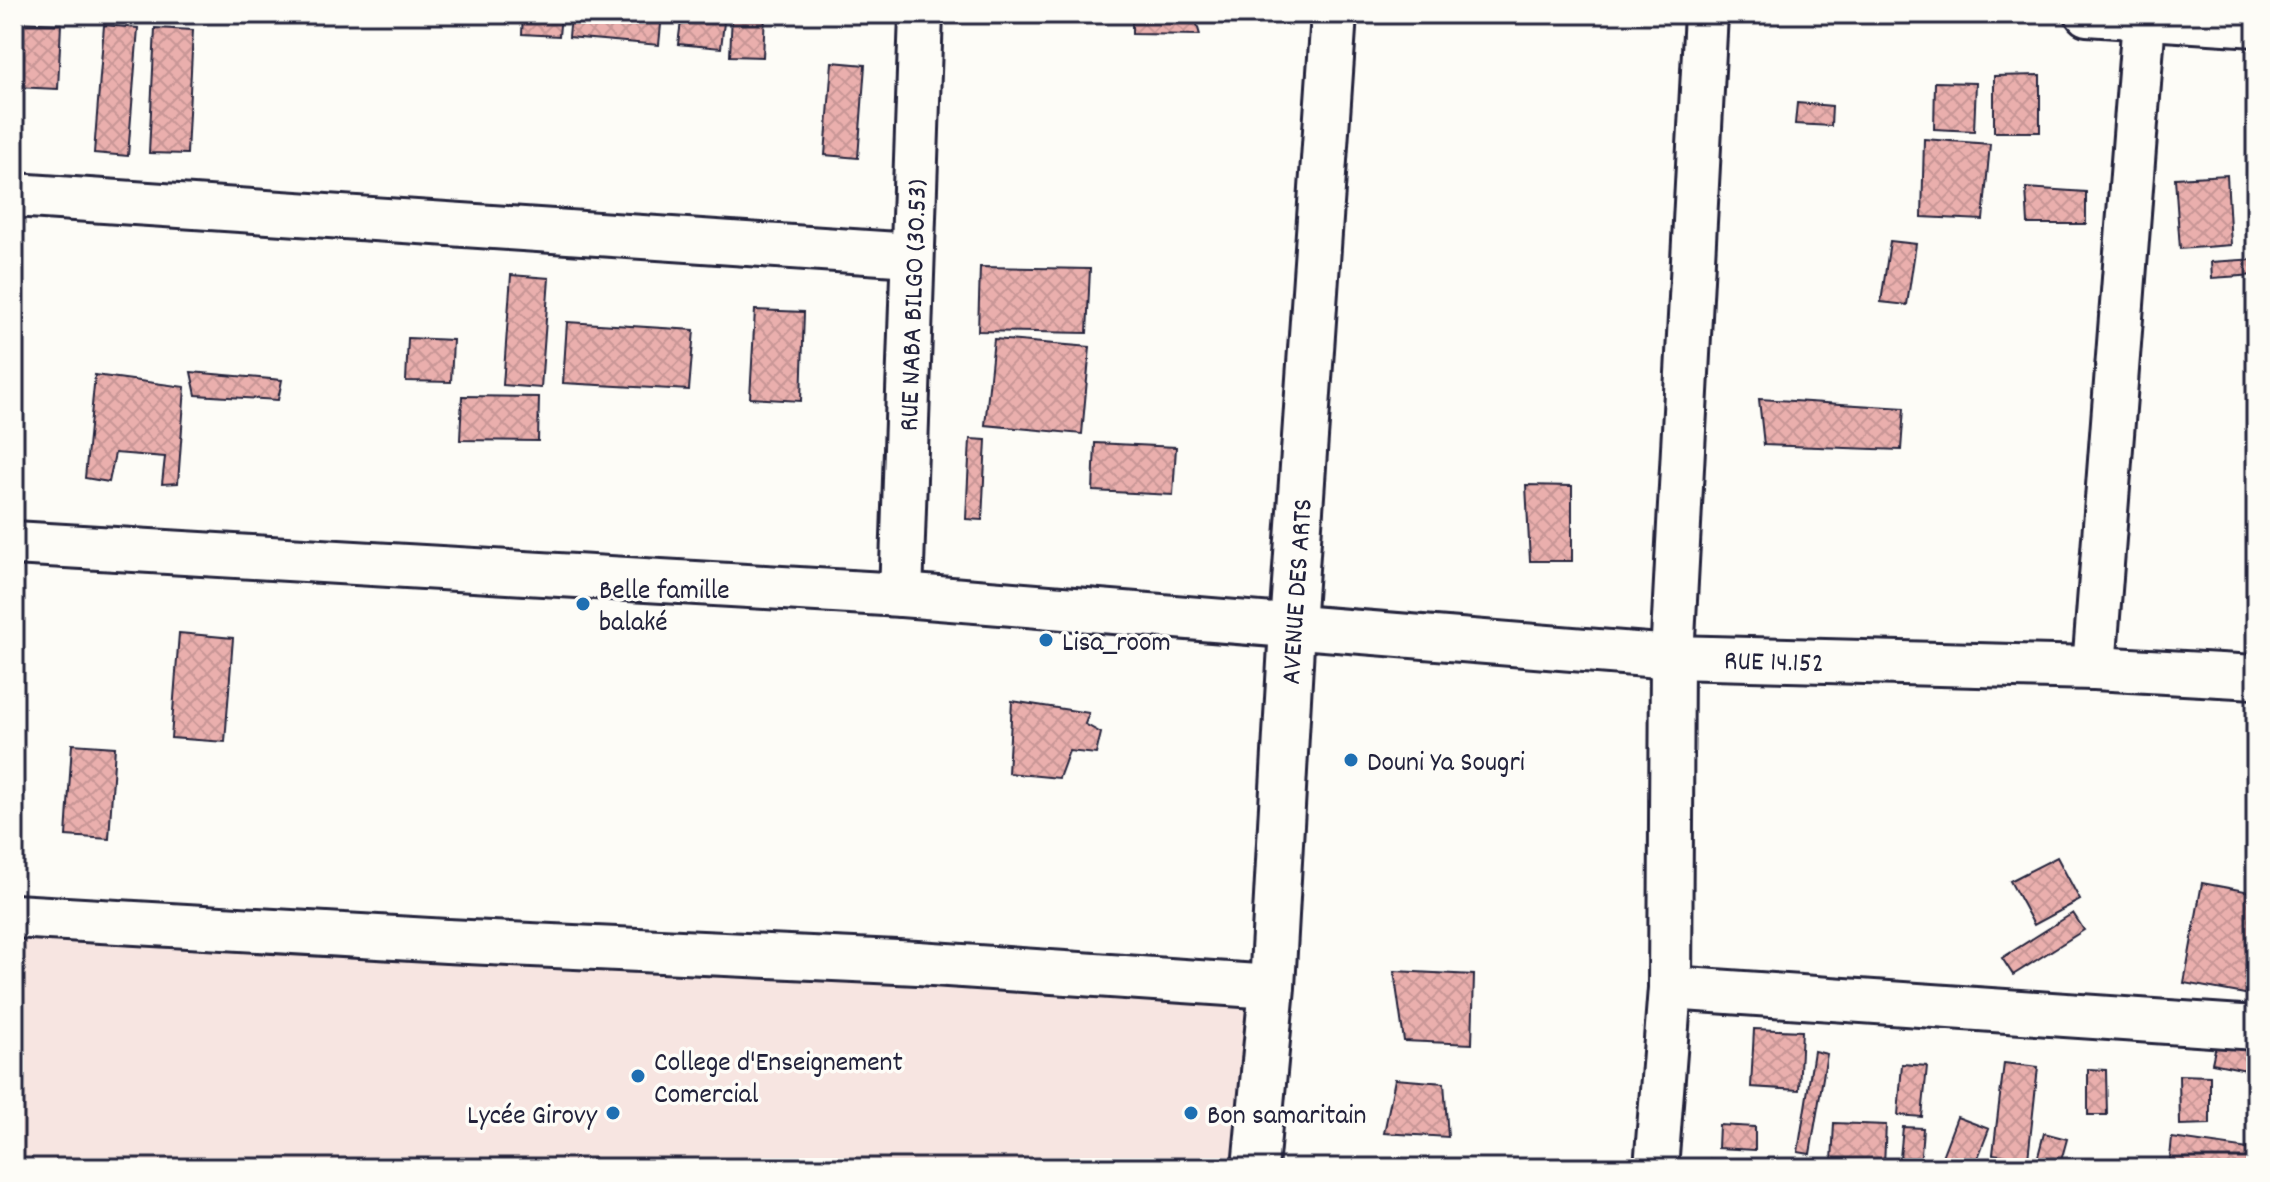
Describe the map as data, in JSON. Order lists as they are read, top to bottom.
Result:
{
  "streets": {
    "street": ["RUE NABA BILGO (30.53)", "AVENUE DES ARTS", "RUE 14.152"]
  },
  "crossings": [
    ["RUE NABA BILGO (30.53)", "RUE 14.152"],
    ["AVENUE DES ARTS", "RUE 14.152"]
  ],
  "places": [
    "Belle famille balaké",
    "Lisa_room",
    "Douni Ya Sougri",
    "College d'Enseignement Comercial",
    "Lycée Girovy",
    "Bon samaritain"
  ]
}
